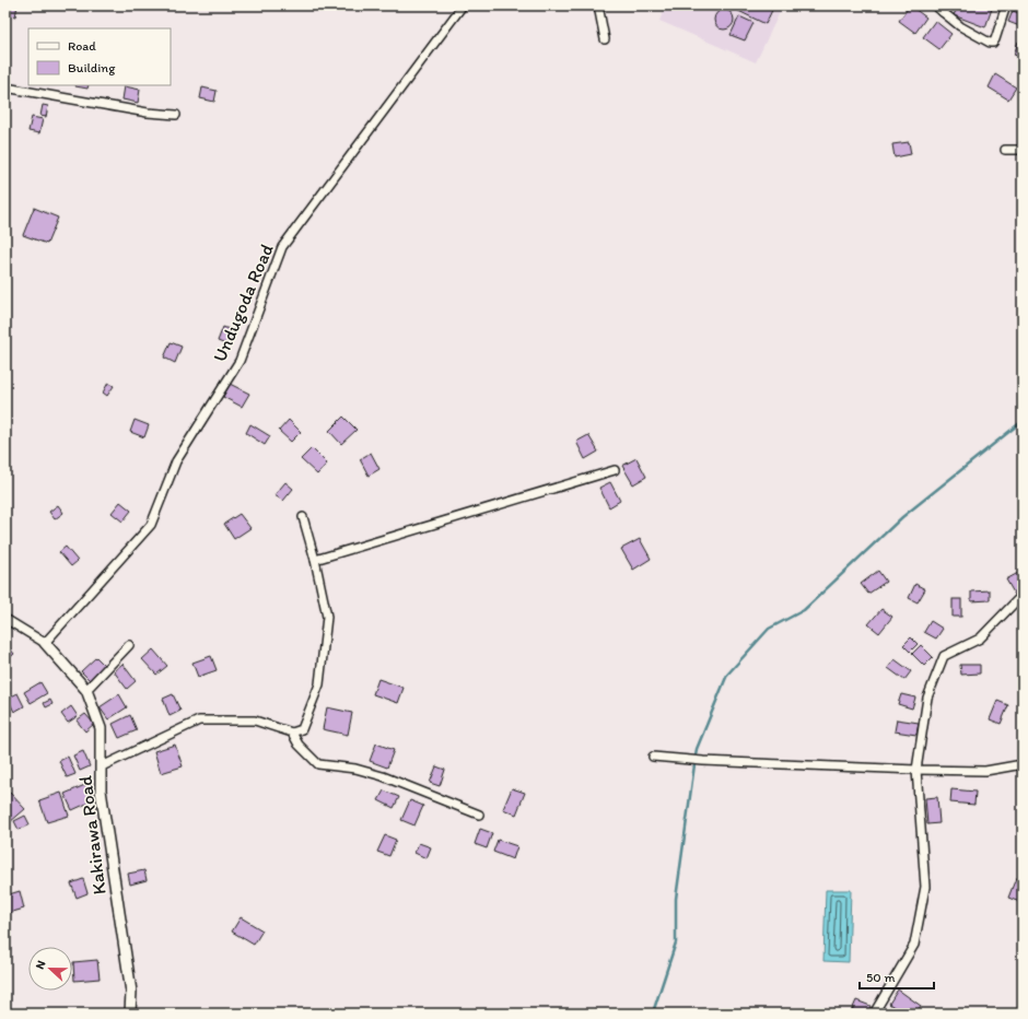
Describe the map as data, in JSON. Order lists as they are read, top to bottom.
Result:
{
  "streets": {
    "street": ["Undugoda Road", "Kakirawa Road"]
  },
  "crossings": [
    ["Undugoda Road", "Kakirawa Road"]
  ],
  "legend": ["Road", "Building"],
  "scale_bar": "50 m",
  "north": "left"
}
